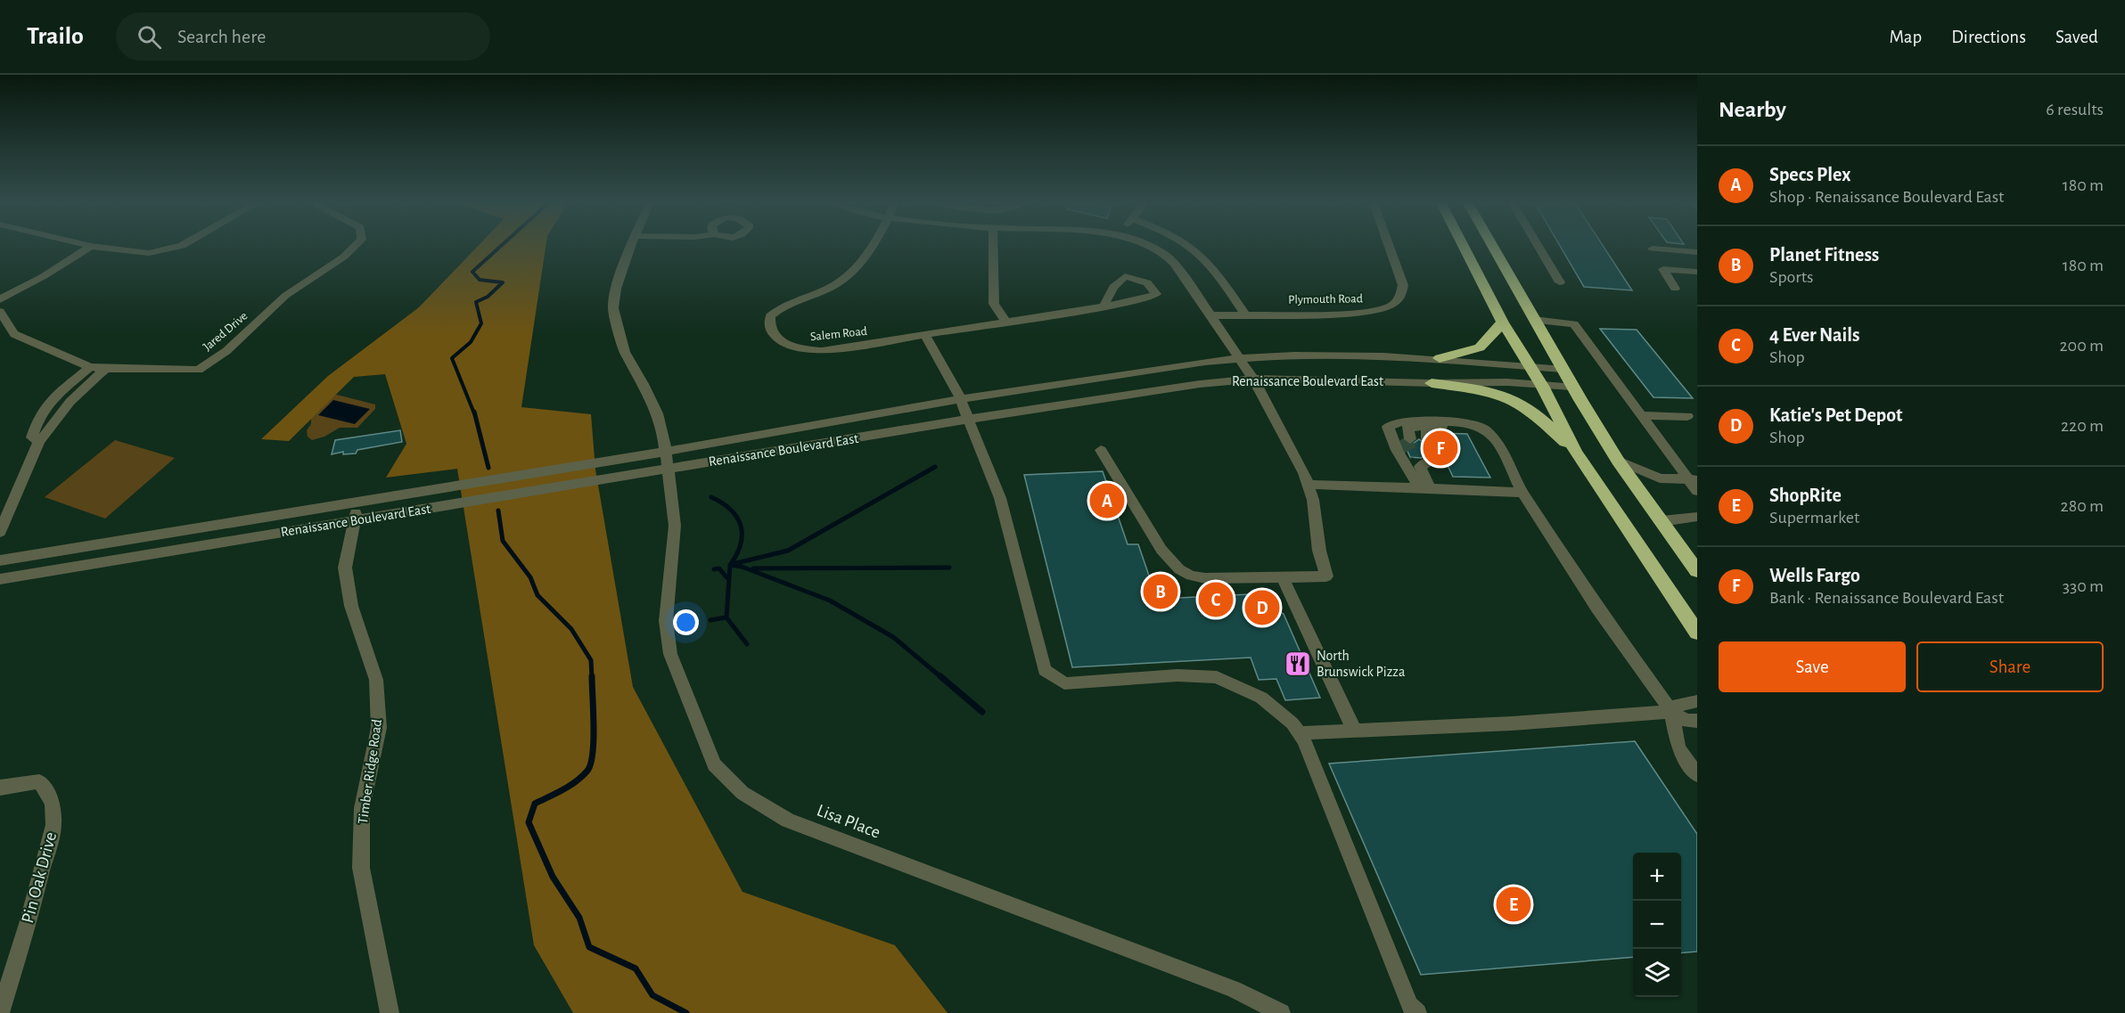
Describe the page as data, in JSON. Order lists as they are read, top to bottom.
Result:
{
  "streets": {
    "street": [
      "Plymouth Road",
      "Jared Drive",
      "Salem Road",
      "Renaissance Boulevard East",
      "Timber Ridge Road",
      "Lisa Place",
      "Pin Oak Drive"
    ]
  },
  "crossings": [
    ["Renaissance Boulevard East", "Timber Ridge Road"],
    ["Renaissance Boulevard East", "Lisa Place"]
  ],
  "places": {
    "restaurant": ["North Brunswick Pizza"]
  },
  "page": {
    "header": "Trailo",
    "search": "Search here",
    "nav": ["Map", "Directions", "Saved"],
    "heading": ["Nearby", "6 results"],
    "list": [
      {
        "mark": "A",
        "name": "Specs Plex",
        "note": "Shop · Renaissance Boulevard East",
        "value": "180 m"
      },
      {
        "mark": "B",
        "name": "Planet Fitness",
        "note": "Sports",
        "value": "180 m"
      },
      {
        "mark": "C",
        "name": "4 Ever Nails",
        "note": "Shop",
        "value": "200 m"
      },
      {
        "mark": "D",
        "name": "Katie's Pet Depot",
        "note": "Shop",
        "value": "220 m"
      },
      {
        "mark": "E",
        "name": "ShopRite",
        "note": "Supermarket",
        "value": "280 m"
      },
      {
        "mark": "F",
        "name": "Wells Fargo",
        "note": "Bank · Renaissance Boulevard East",
        "value": "330 m"
      }
    ],
    "pins": [
      "F",
      "A",
      "B",
      "C",
      "D",
      "E"
    ],
    "buttons": ["Save", "Share"],
    "map_buttons": ["+", "−"]
  }
}
